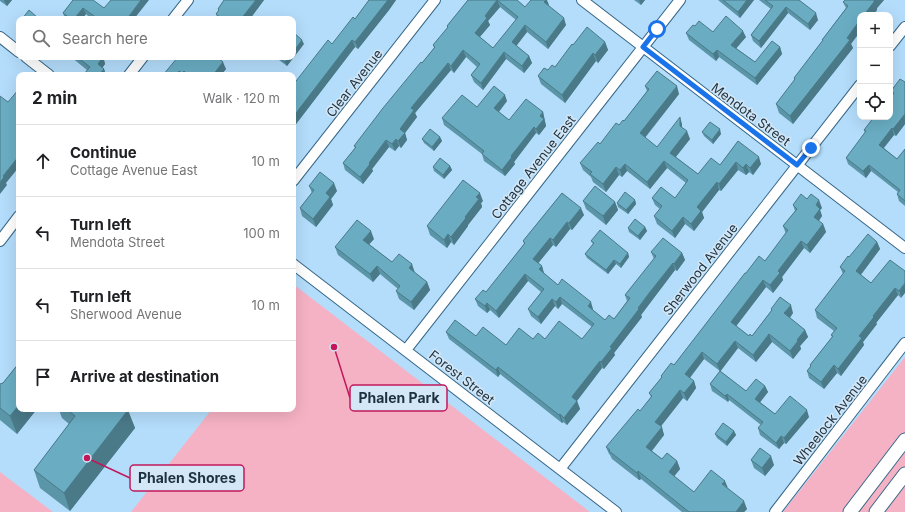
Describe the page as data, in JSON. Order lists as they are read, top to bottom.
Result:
{
  "streets": {
    "street": [
      "Clear Avenue",
      "Mendota Street",
      "Cottage Avenue East",
      "Sherwood Avenue",
      "Forest Street",
      "Wheelock Avenue"
    ]
  },
  "crossings": [
    ["Mendota Street", "Cottage Avenue East"],
    ["Mendota Street", "Sherwood Avenue"],
    ["Cottage Avenue East", "Forest Street"],
    ["Sherwood Avenue", "Forest Street"]
  ],
  "places": ["Phalen Park", "Phalen Shores"],
  "page": {
    "map_buttons": ["+", "−"],
    "search": "Search here",
    "heading": ["2 min", "Walk · 120 m"],
    "list": [
      ["Continue", "Cottage Avenue East", "10 m"],
      ["Turn left", "Mendota Street", "100 m"],
      ["Turn left", "Sherwood Avenue", "10 m"],
      "Arrive at destination"
    ]
  }
}
